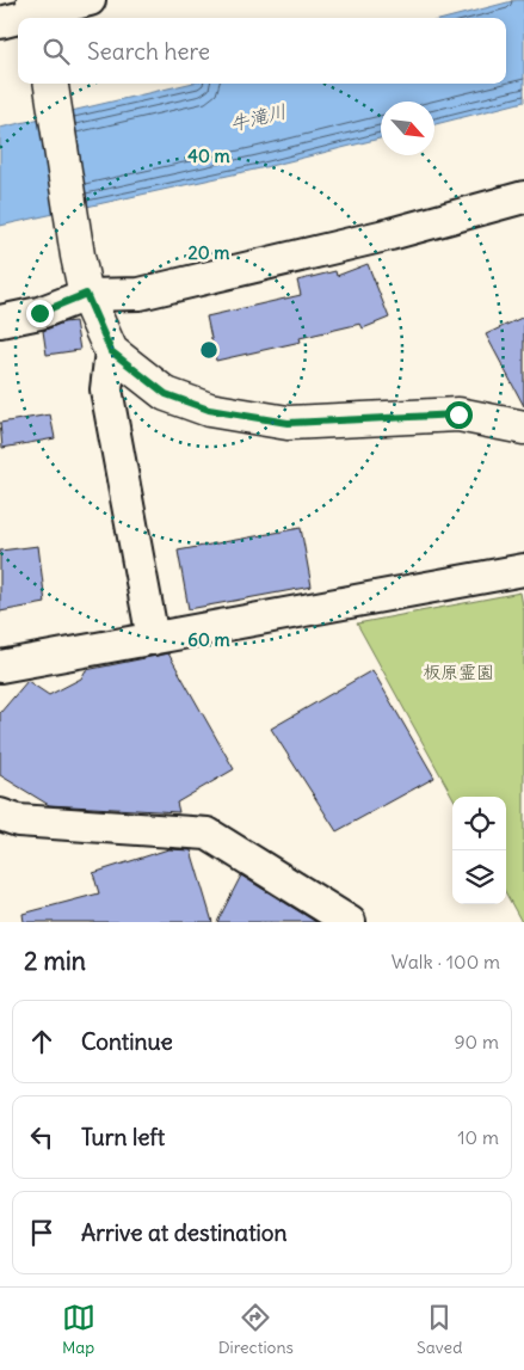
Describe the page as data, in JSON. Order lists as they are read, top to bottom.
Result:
{
  "water": ["牛滝川"],
  "parks": ["板原霊園"],
  "north": "bottom right",
  "page": {
    "search": "Search here",
    "heading": ["2 min", "Walk · 100 m"],
    "list": [
      ["Continue", "90 m"],
      ["Turn left", "10 m"],
      "Arrive at destination"
    ],
    "nav": ["Map", "Directions", "Saved"]
  },
  "rings": ["40 m", "20 m", "60 m"]
}
